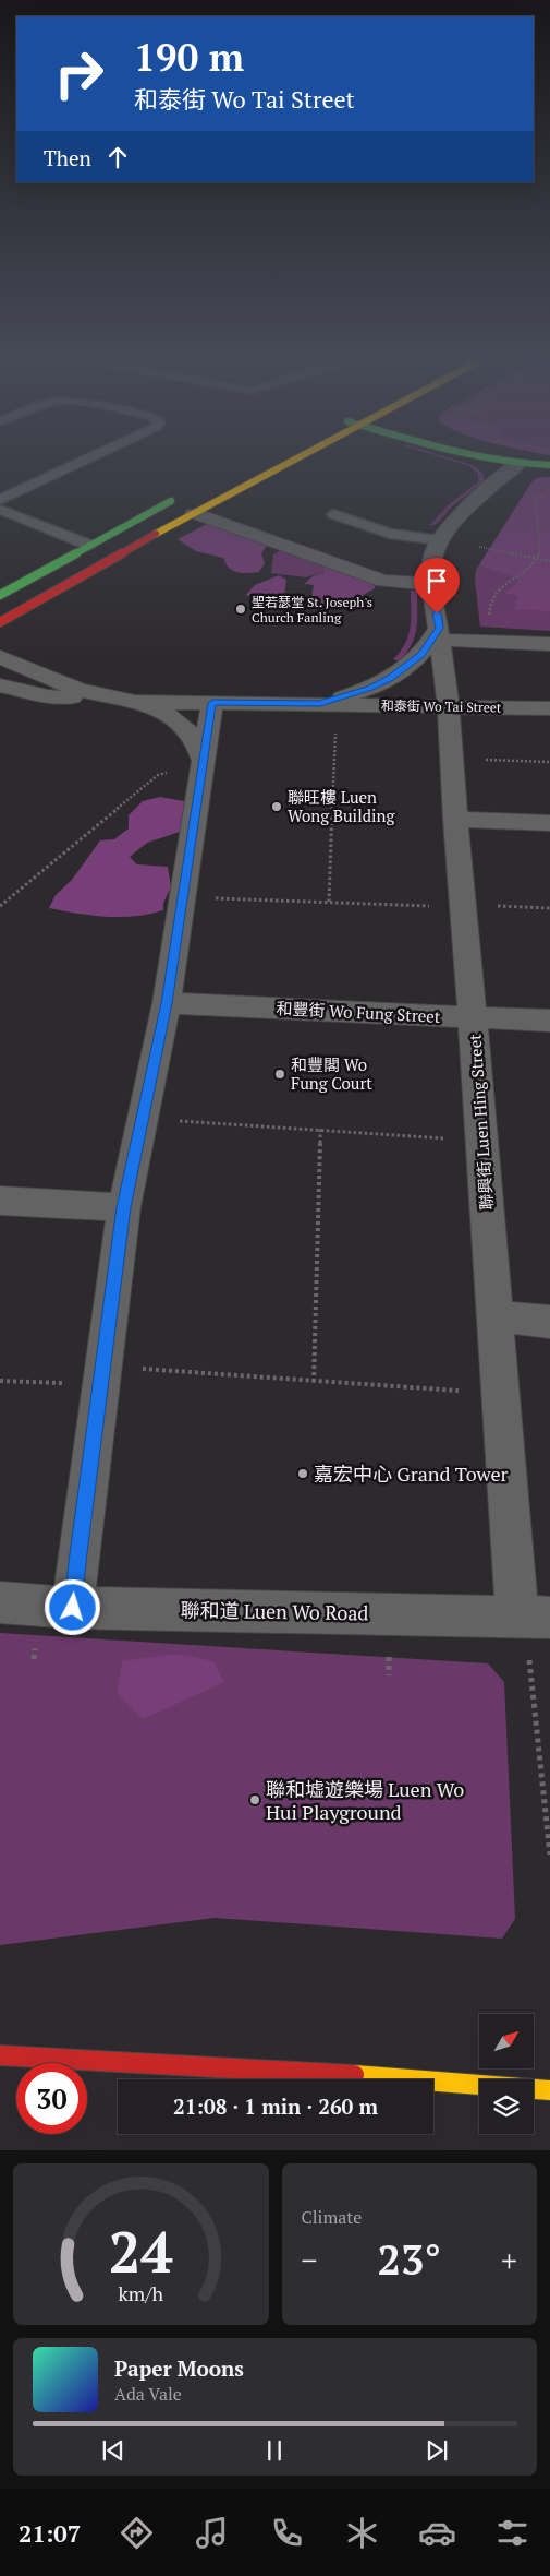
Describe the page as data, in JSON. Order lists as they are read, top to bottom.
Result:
{
  "streets": {
    "street": [
      "和泰街 Wo Tai Street",
      "和豐街 Wo Fung Street",
      "聯興街 Luen Hing Street",
      "聯和道 Luen Wo Road"
    ]
  },
  "crossings": [
    ["和泰街 Wo Tai Street", "聯興街 Luen Hing Street"],
    ["和豐街 Wo Fung Street", "聯興街 Luen Hing Street"],
    ["聯興街 Luen Hing Street", "聯和道 Luen Wo Road"]
  ],
  "places": [
    "聖若瑟堂 St. Joseph's Church Fanling",
    "聯旺樓 Luen Wong Building",
    "和豐閣 Wo Fung Court",
    "嘉宏中心 Grand Tower",
    "聯和墟遊樂場 Luen Wo Hui Playground"
  ],
  "north": "top right",
  "page": {
    "turn": ["190 m", "和泰街 Wo Tai Street"],
    "then": "Then",
    "limit": "30",
    "trip": "21:08 · 1 min · 260 m",
    "tile": "Climate",
    "heat": ["−", "23°", "+"],
    "song": ["Paper Moons", "Ada Vale"],
    "tabs": "21:07",
    "gauge": ["24", "km/h"]
  }
}
